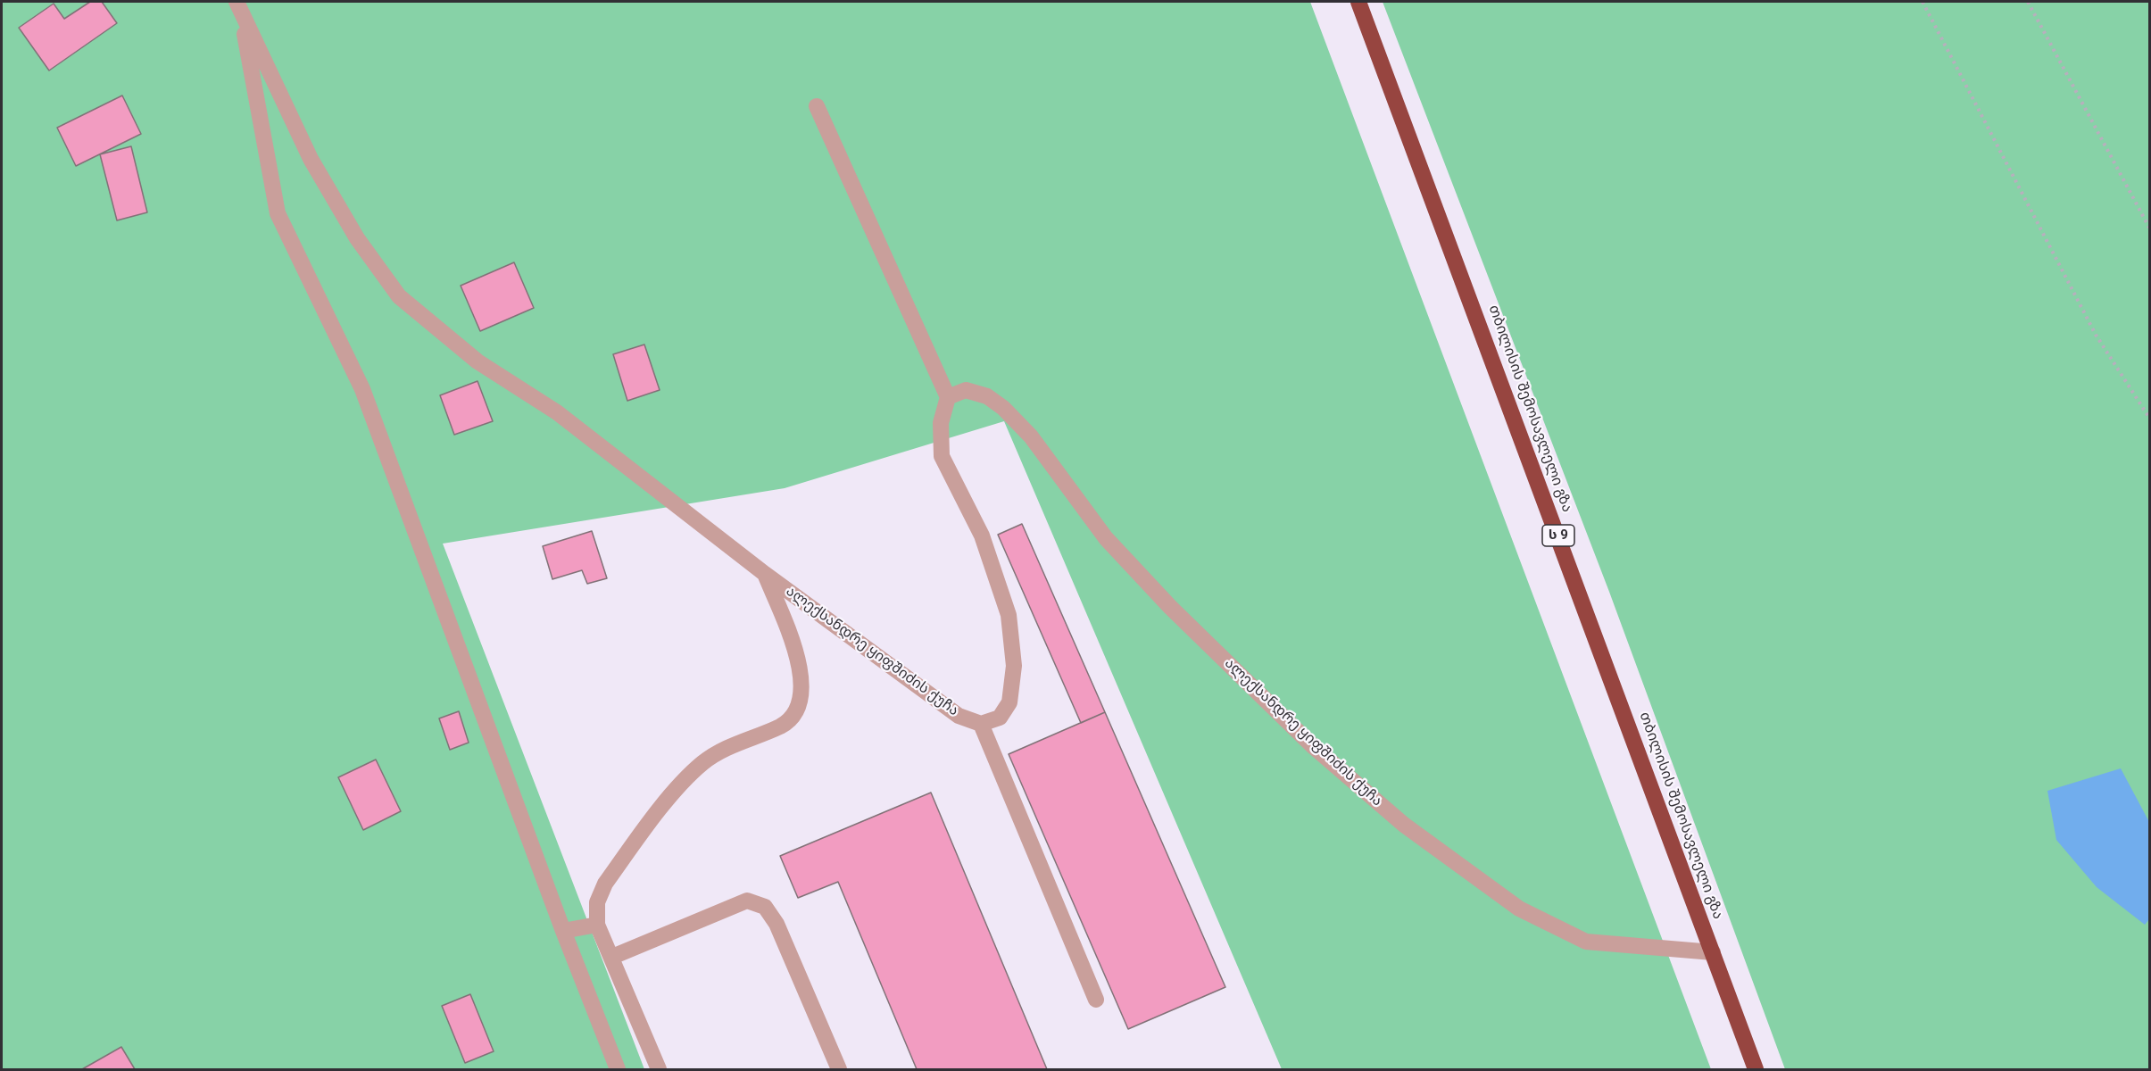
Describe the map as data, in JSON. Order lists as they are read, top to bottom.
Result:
{
  "streets": {
    "highway": ["თბილისის შემოსავლელი გზა", "ს 9"],
    "street": ["ალექსანდრე ყიფშიძის ქუჩა"]
  },
  "crossings": [
    ["თბილისის შემოსავლელი გზა", "ალექსანდრე ყიფშიძის ქუჩა"]
  ]
}
